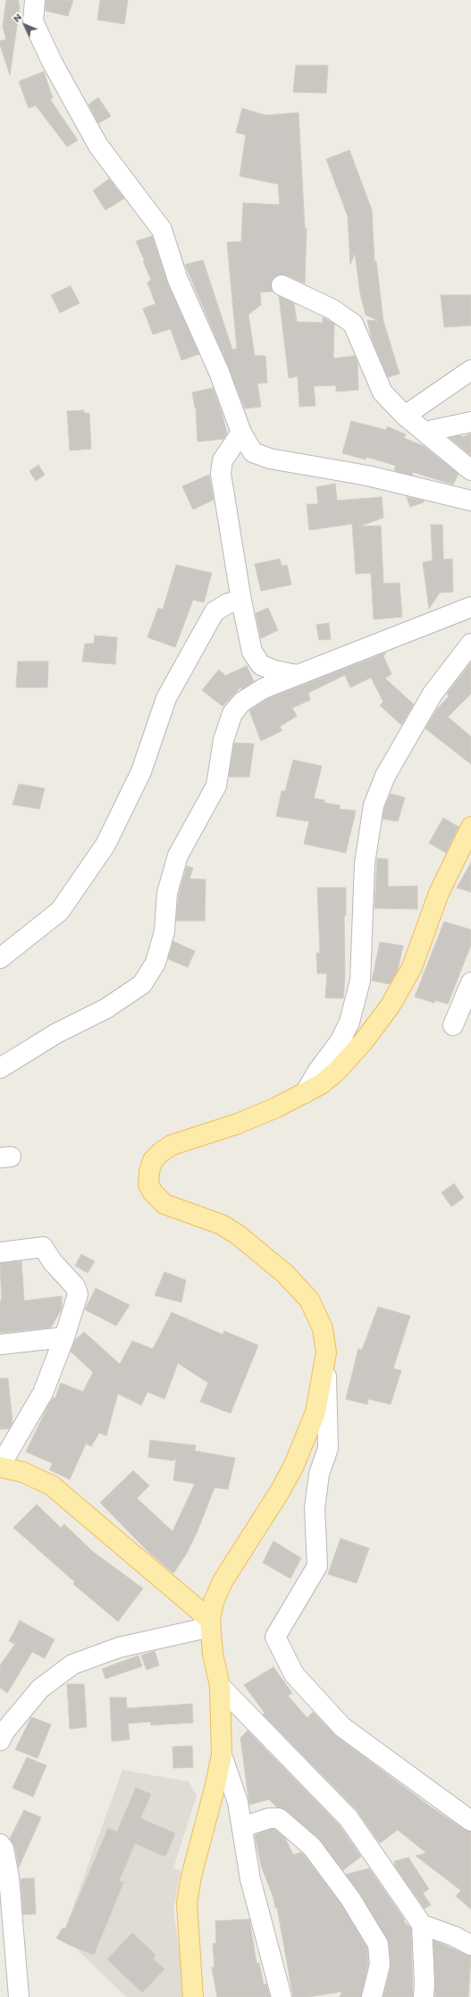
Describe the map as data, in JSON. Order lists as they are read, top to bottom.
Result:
{
  "north": "top left"
}
